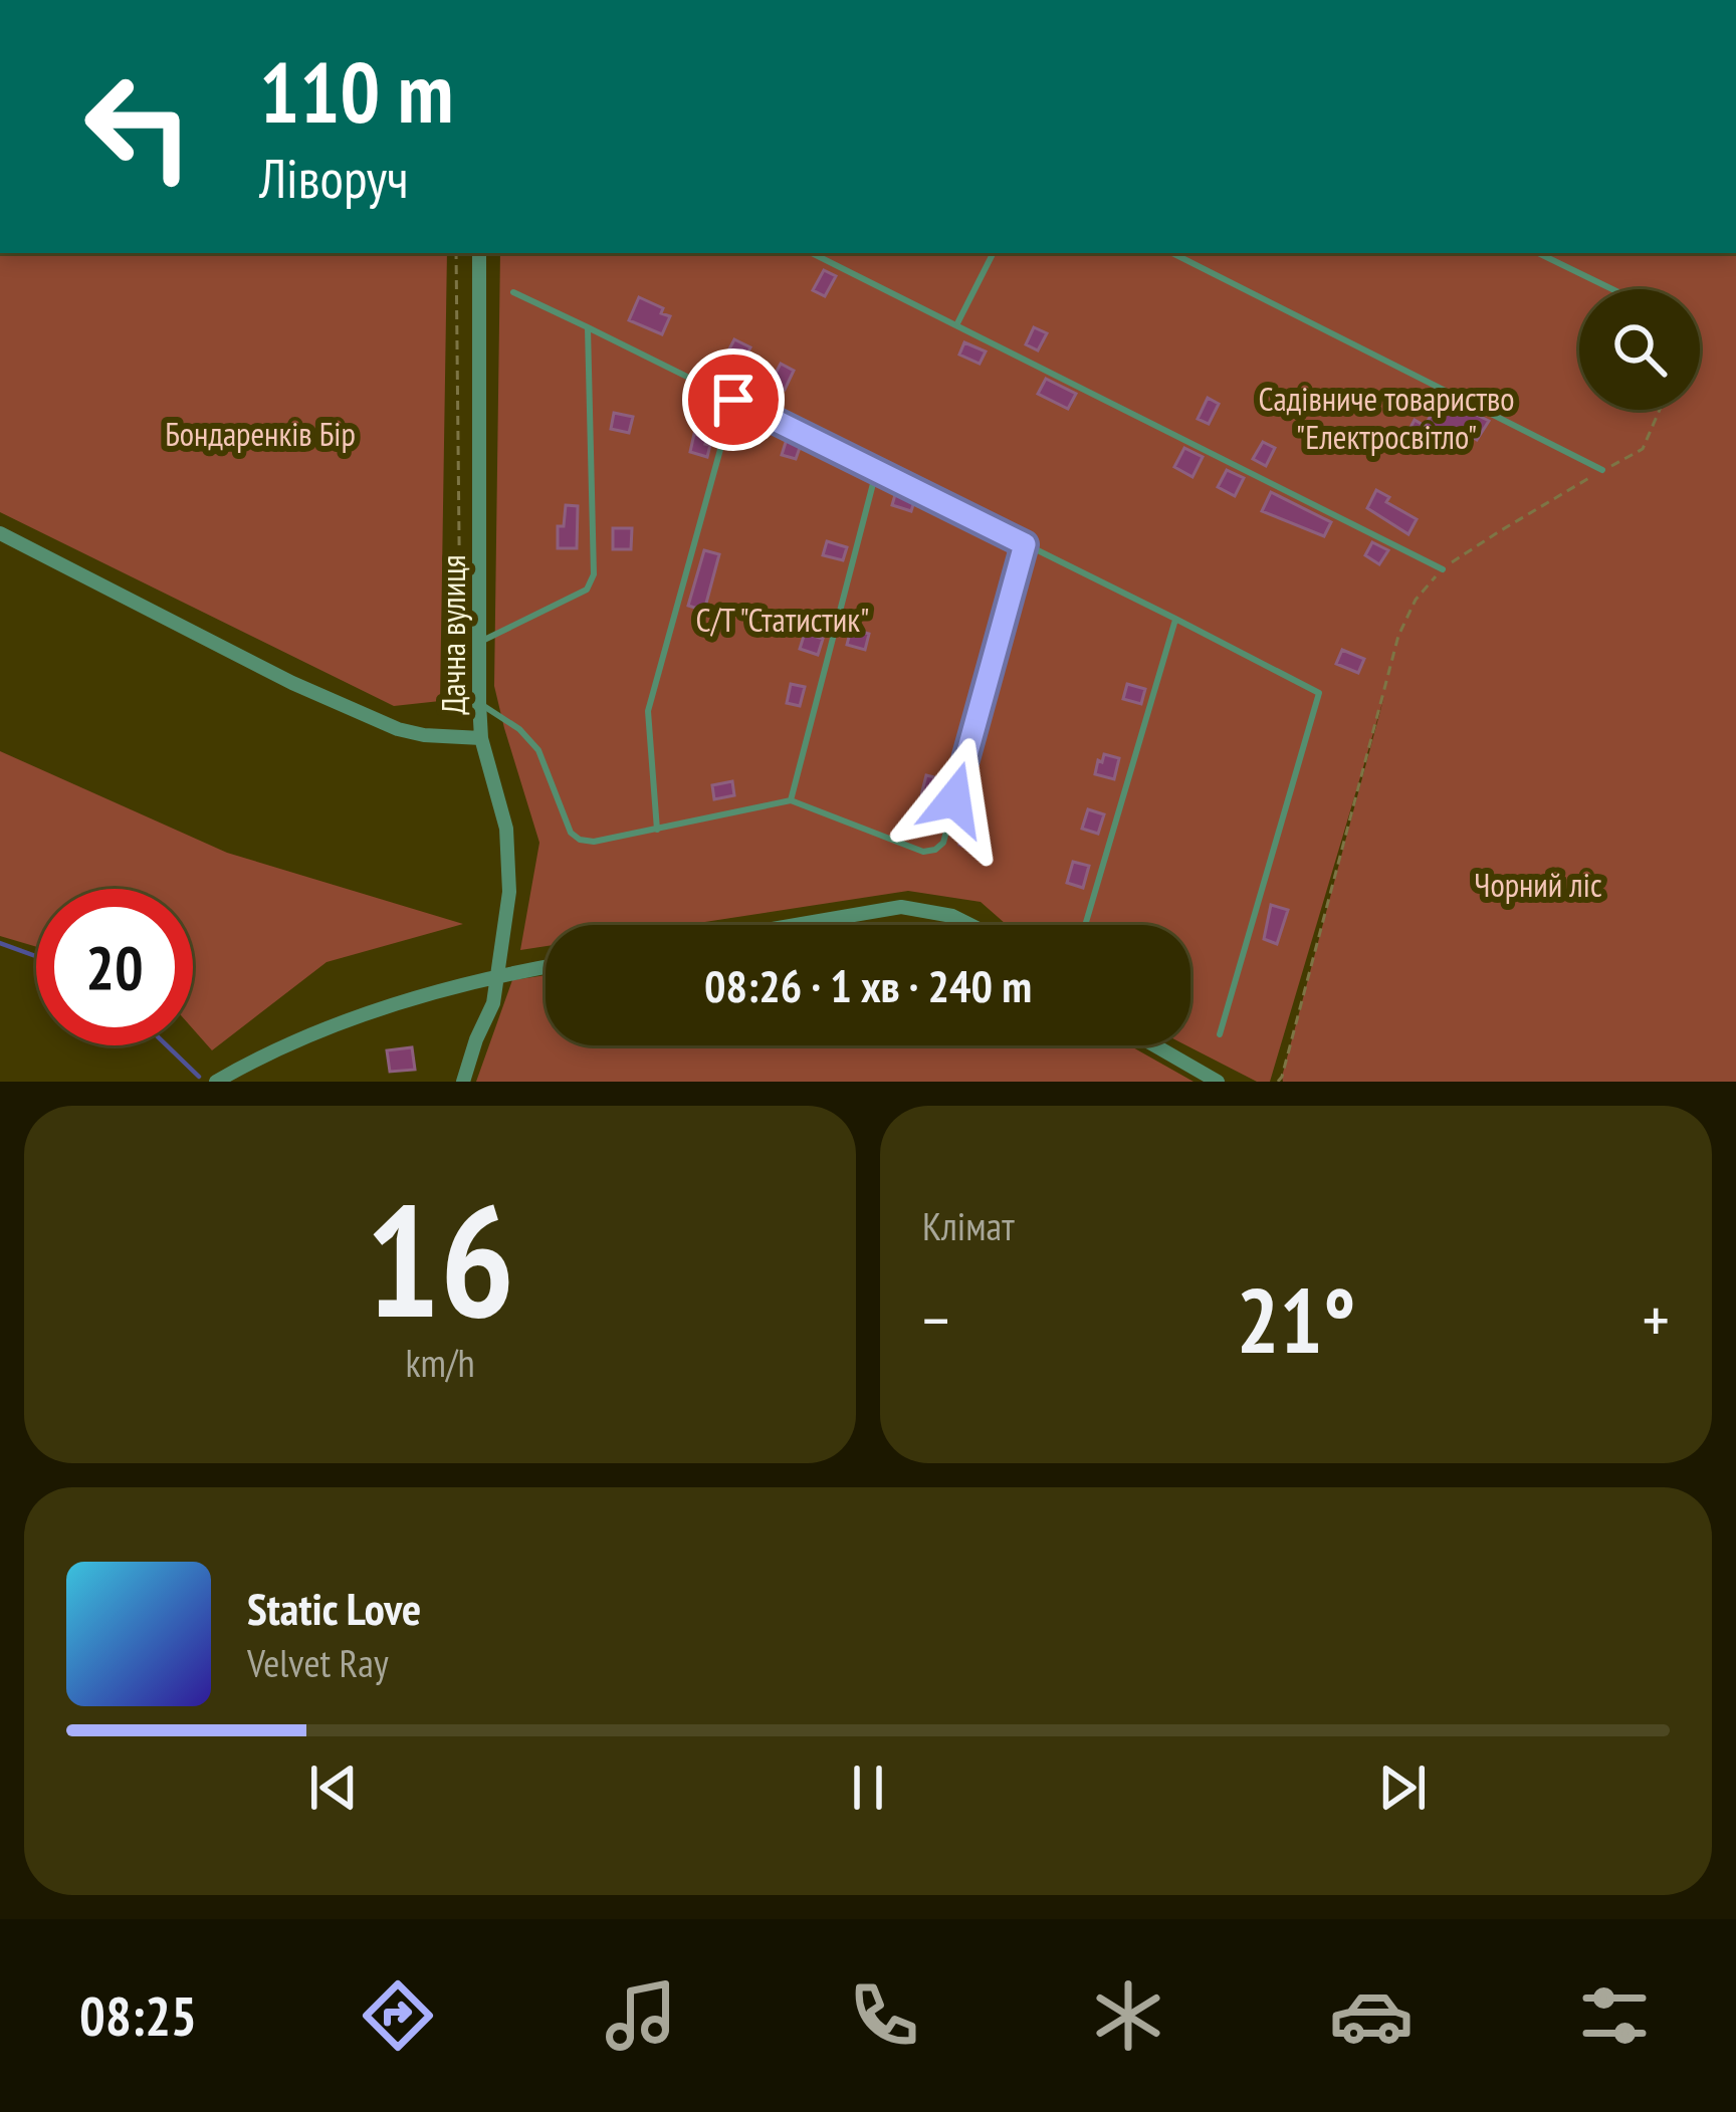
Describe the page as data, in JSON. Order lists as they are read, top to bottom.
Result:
{
  "streets": {
    "street": ["Дачна вулиця"]
  },
  "parks": [
    "Садівниче товариство \"Електросвітло\"",
    "Бондаренків Бір",
    "С/Т \"Статистик\"",
    "Чорний ліс"
  ],
  "page": {
    "turn": ["110 m", "Ліворуч"],
    "limit": "20",
    "trip": "08:26 · 1 хв · 240 m",
    "tile": [
      ["16", "km/h"],
      "Клімат"
    ],
    "heat": ["−", "21°", "+"],
    "song": ["Static Love", "Velvet Ray"],
    "tabs": "08:25"
  }
}
